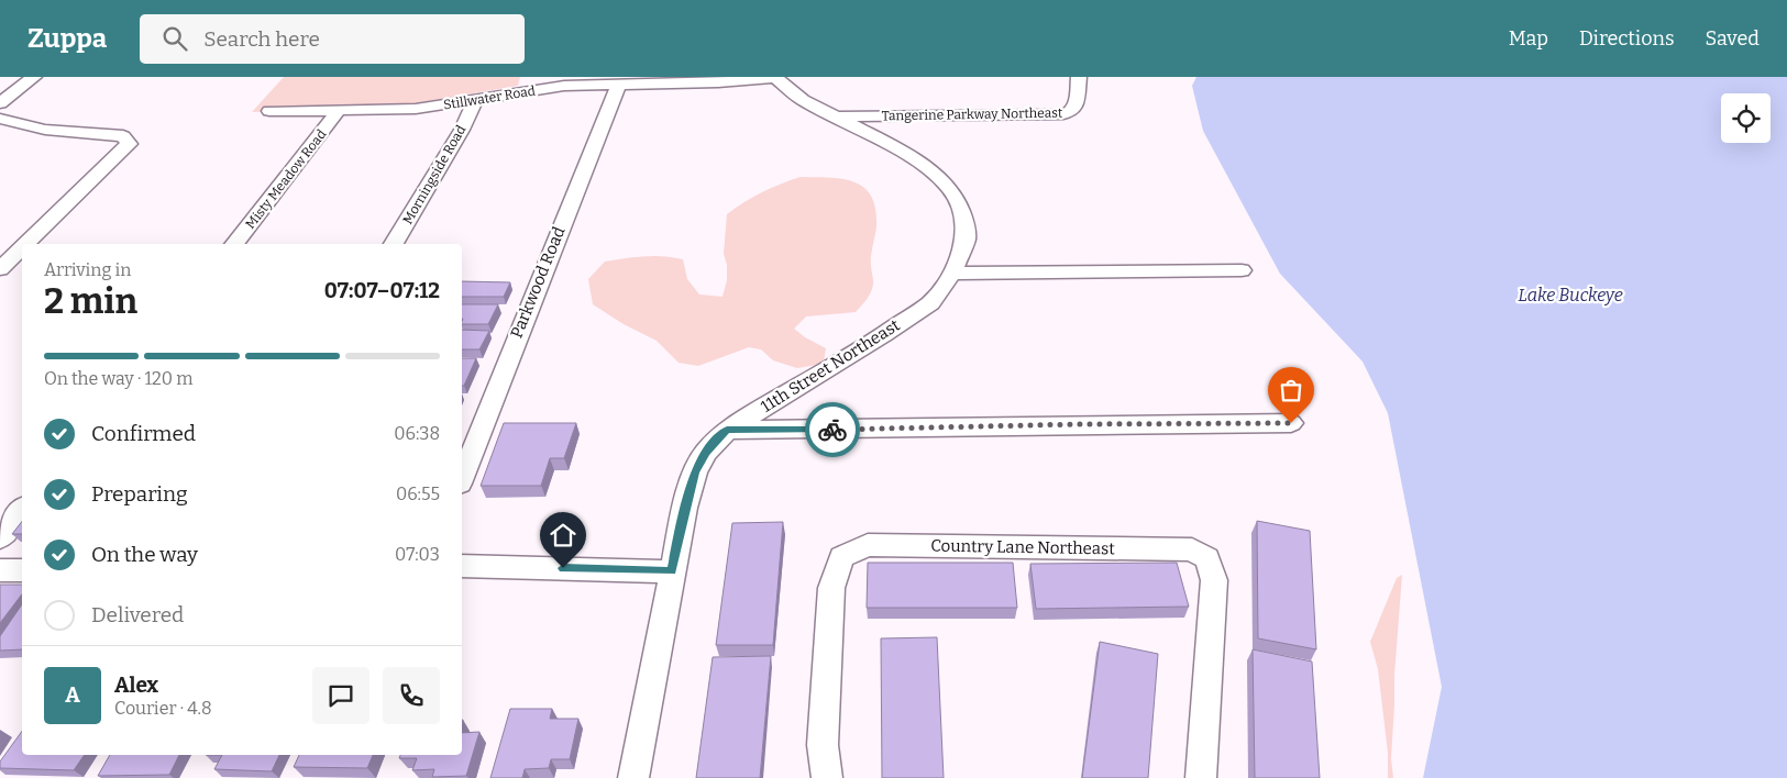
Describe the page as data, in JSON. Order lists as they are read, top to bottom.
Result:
{
  "streets": {
    "street": [
      "Stillwater Road",
      "Tangerine Parkway Northeast",
      "Morningside Road",
      "Misty Meadow Road",
      "Parkwood Road",
      "11th Street Northeast",
      "Country Lane Northeast"
    ]
  },
  "crossings": [
    ["Stillwater Road", "Morningside Road"],
    ["Stillwater Road", "Misty Meadow Road"],
    ["Stillwater Road", "Parkwood Road"],
    ["Stillwater Road", "11th Street Northeast"],
    ["Tangerine Parkway Northeast", "11th Street Northeast"]
  ],
  "water": ["Lake Buckeye"],
  "page": {
    "header": "Zuppa",
    "search": "Search here",
    "nav": ["Map", "Directions", "Saved"],
    "heading": ["2 min", "Arriving in", "07:07–07:12"],
    "panel": ["Alex", "Courier · 4.8"],
    "bar": "On the way · 120 m",
    "list": [
      ["Confirmed", "06:38"],
      ["Preparing", "06:55"],
      ["On the way", "07:03"],
      "Delivered"
    ],
    "round": "A"
  }
}
